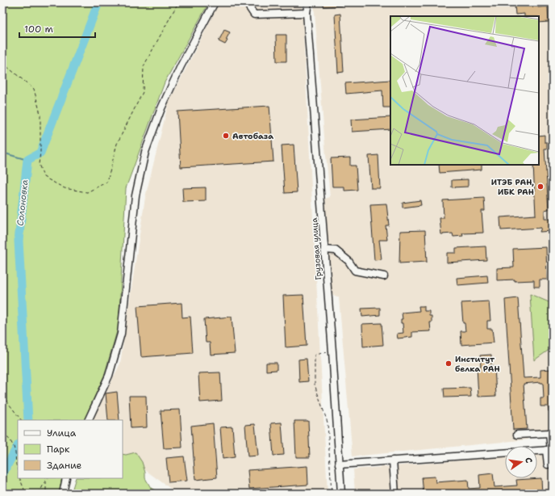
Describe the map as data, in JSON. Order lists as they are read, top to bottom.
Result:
{
  "streets": {
    "street": ["Грузовая улица"]
  },
  "water": ["Солоновка"],
  "places": ["Автобаза", "ИТЭБ РАН, ИБК РАН", "Институт белка РАН"],
  "legend": ["Улица", "Парк", "Здание"],
  "scale_bar": "100 m",
  "north": "right"
}
